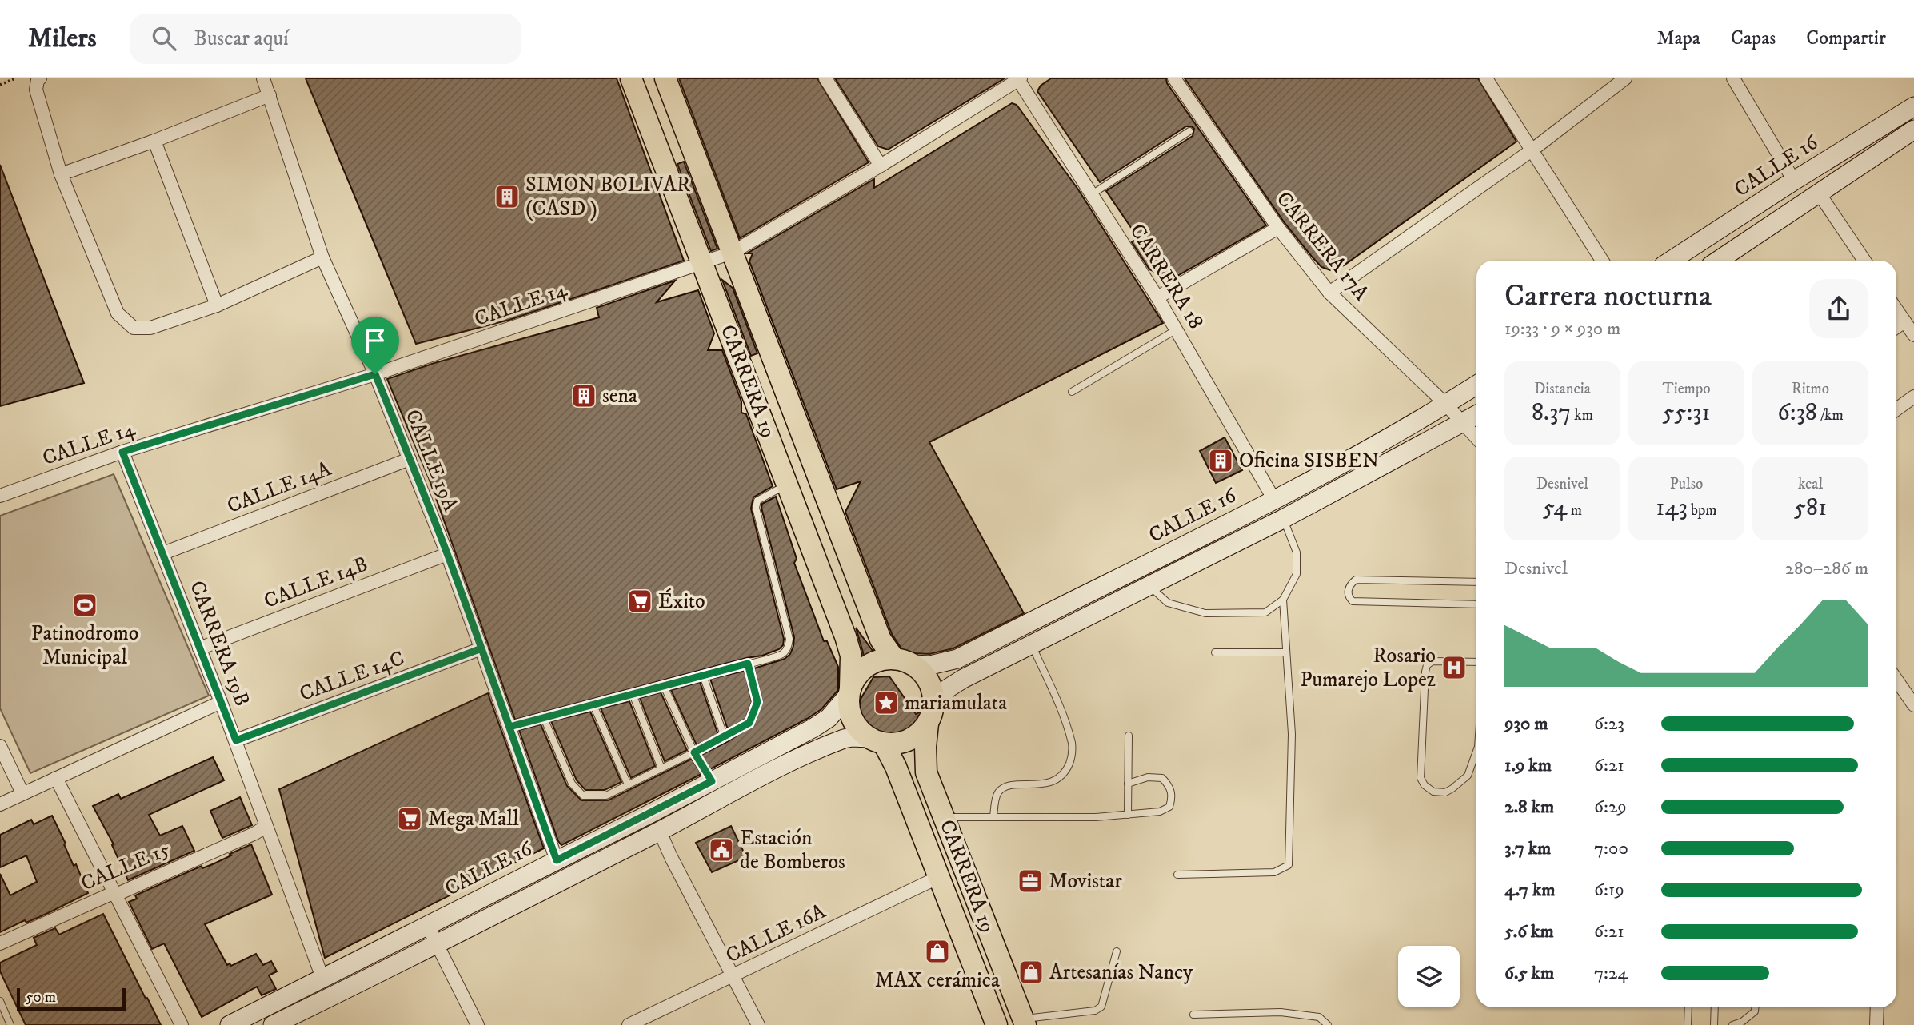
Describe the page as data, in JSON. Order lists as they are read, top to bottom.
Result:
{
  "streets": {
    "highway": ["CARRERA 19"],
    "main road": ["CALLE 16"],
    "street": [
      "CARRERA 17A",
      "CARRERA 18",
      "CALLE 14",
      "CALLE 19A",
      "CALLE 14A",
      "CALLE 14B",
      "CARRERA 19B",
      "CALLE 14C",
      "CALLE 15",
      "CALLE 16A"
    ]
  },
  "crossings": [
    ["CALLE 16", "CARRERA 17A"],
    ["CALLE 16", "CARRERA 18"],
    ["CALLE 16", "CARRERA 19"],
    ["CALLE 16", "CALLE 19A"],
    ["CALLE 16", "CARRERA 19B"],
    ["CARRERA 18", "CALLE 14"],
    ["CALLE 14", "CARRERA 19"],
    ["CALLE 14", "CALLE 19A"],
    ["CALLE 14", "CARRERA 19B"],
    ["CARRERA 19", "CALLE 16A"],
    ["CALLE 19A", "CALLE 14A"],
    ["CALLE 19A", "CALLE 14B"],
    ["CALLE 19A", "CALLE 14C"],
    ["CALLE 14A", "CARRERA 19B"],
    ["CALLE 14B", "CARRERA 19B"],
    ["CARRERA 19B", "CALLE 14C"],
    ["CARRERA 19B", "CALLE 15"]
  ],
  "places": {
    "building": ["SIMON BOLIVAR (CASD )", "sena", "Oficina SISBEN"],
    "supermarket": ["Éxito", "Mega Mall"],
    "sports": ["Patinodromo Municipal"],
    "hospital": ["Rosario Pumarejo Lopez"],
    "place": ["mariamulata"],
    "public building": ["Estación de Bomberos"],
    "office": ["Movistar"],
    "shop": ["MAX cerámica", "Artesanías Nancy"]
  },
  "scale_bar": "50 m",
  "page": {
    "header": "Milers",
    "search": "Buscar aquí",
    "nav": ["Mapa", "Capas", "Compartir"],
    "heading": ["Carrera nocturna", "19:33 · 9 × 930 m"],
    "stats": [
      ["Distancia", "8.37 km"],
      ["Tiempo", "55:31"],
      ["Ritmo", "6:38 /km"],
      ["Desnivel", "54 m"],
      ["Pulso", "143 bpm"],
      ["kcal", "581"]
    ],
    "chart": ["Desnivel", "280–286 m"],
    "list": [
      {
        "name": "930 m",
        "note": "6:23"
      },
      {
        "name": "1.9 km",
        "note": "6:21"
      },
      {
        "name": "2.8 km",
        "note": "6:29"
      },
      {
        "name": "3.7 km",
        "note": "7:00"
      },
      {
        "name": "4.7 km",
        "note": "6:19"
      },
      {
        "name": "5.6 km",
        "note": "6:21"
      },
      {
        "name": "6.5 km",
        "note": "7:24"
      }
    ],
    "scale": "50 m"
  }
}
